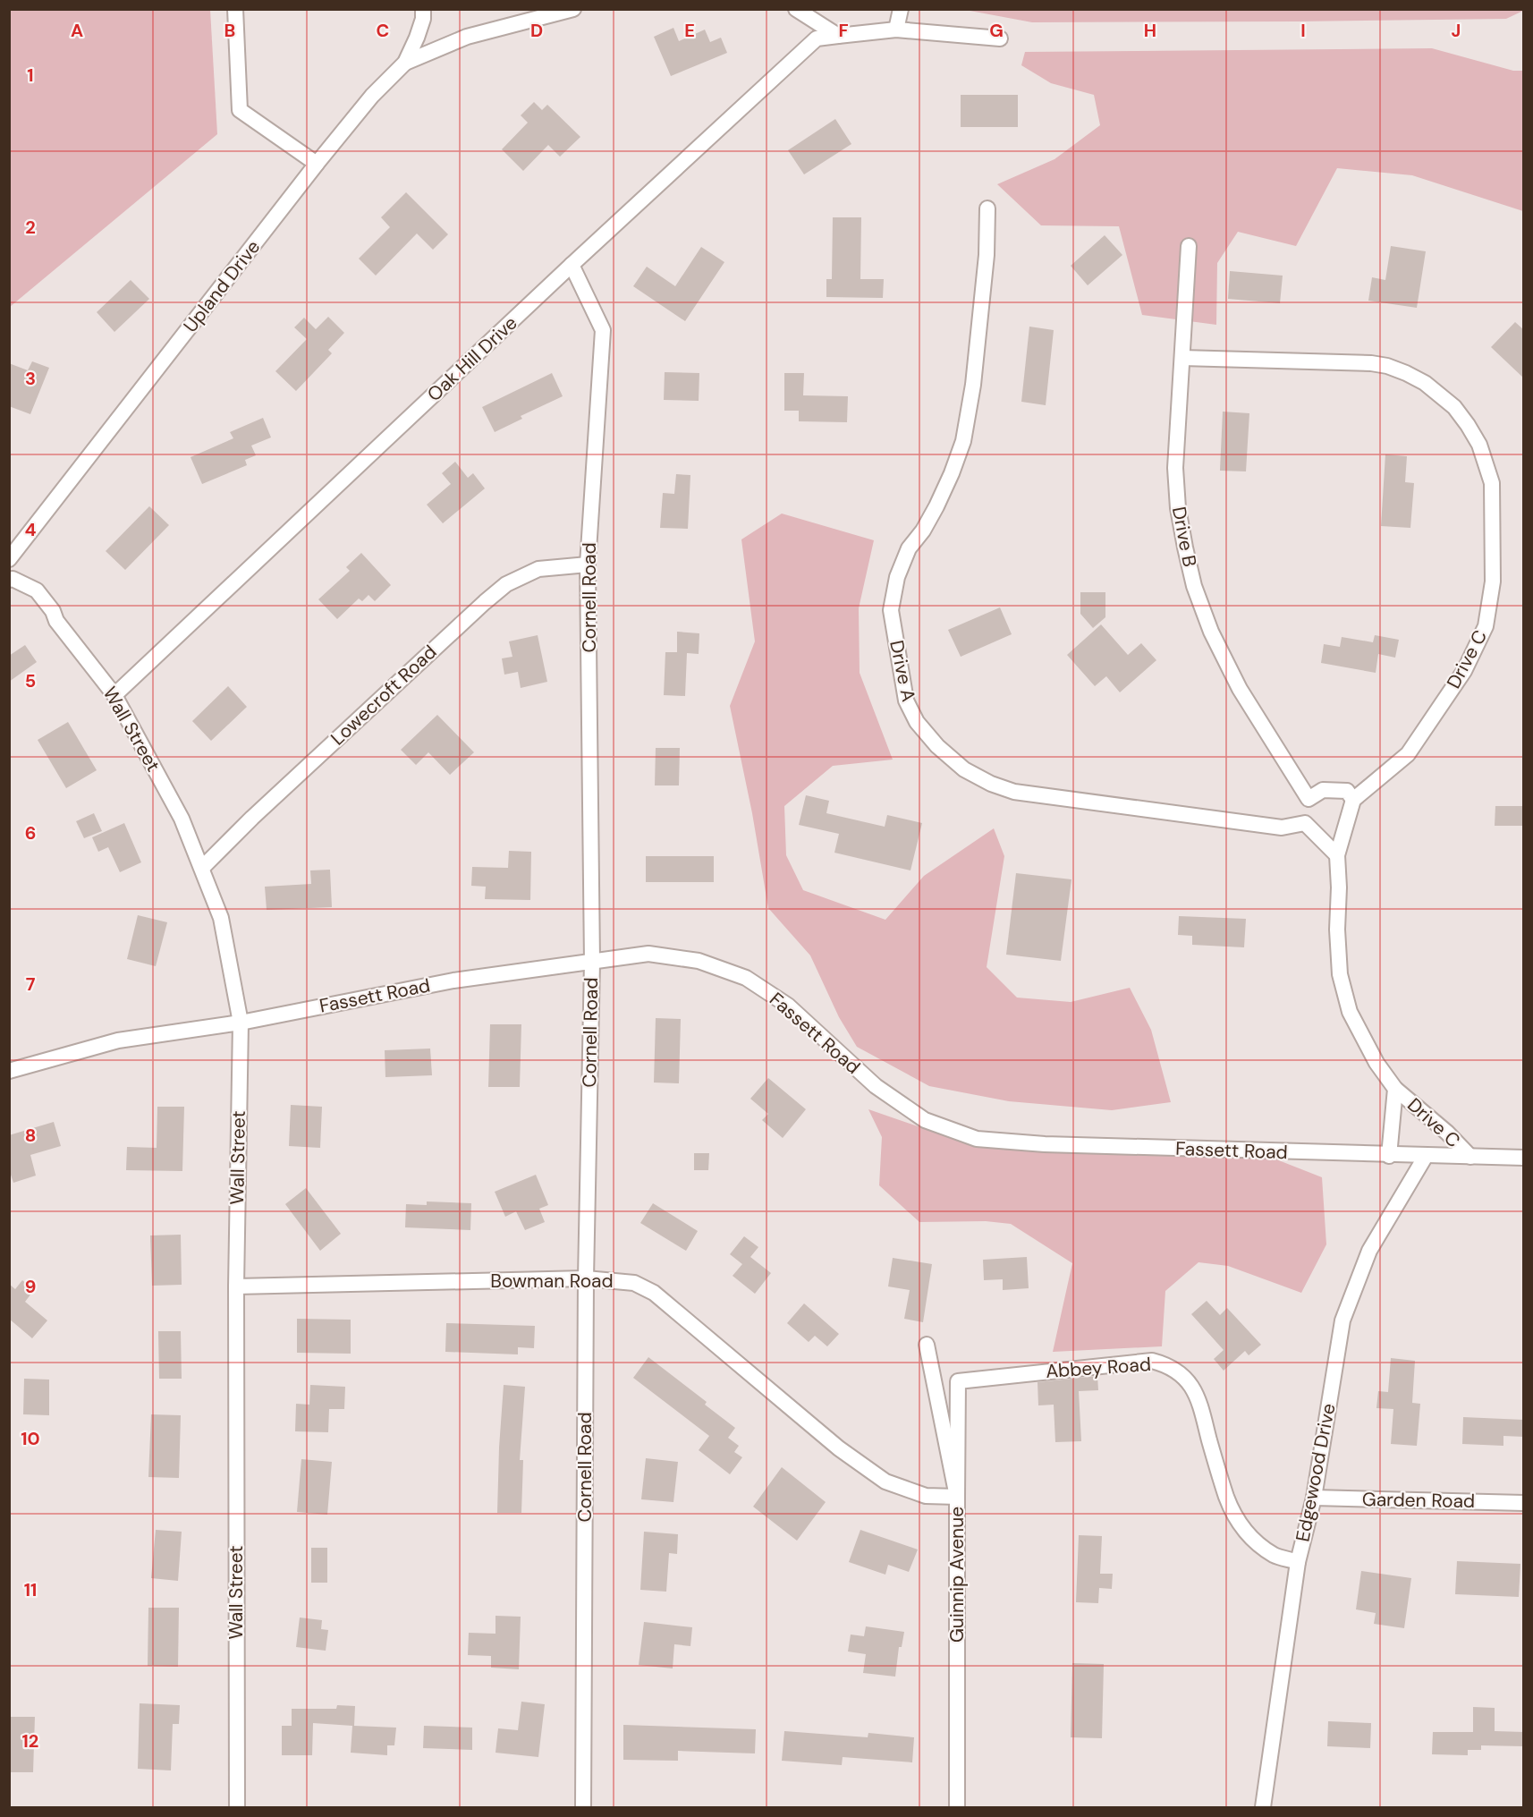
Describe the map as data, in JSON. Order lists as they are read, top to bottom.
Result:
{
  "streets": {
    "street": [
      "Upland Drive",
      "Oak Hill Drive",
      "Drive B",
      "Cornell Road",
      "Drive C",
      "Drive A",
      "Lowecroft Road",
      "Wall Street",
      "Fassett Road",
      "Bowman Road",
      "Abbey Road",
      "Edgewood Drive",
      "Garden Road",
      "Guinnip Avenue"
    ]
  },
  "crossings": [
    ["Oak Hill Drive", "Cornell Road"],
    ["Oak Hill Drive", "Wall Street"],
    ["Drive B", "Drive C"],
    ["Cornell Road", "Lowecroft Road"],
    ["Cornell Road", "Fassett Road"],
    ["Cornell Road", "Bowman Road"],
    ["Drive C", "Fassett Road"],
    ["Lowecroft Road", "Wall Street"],
    ["Wall Street", "Fassett Road"],
    ["Wall Street", "Bowman Road"],
    ["Fassett Road", "Edgewood Drive"],
    ["Bowman Road", "Abbey Road"],
    ["Bowman Road", "Guinnip Avenue"],
    ["Abbey Road", "Edgewood Drive"],
    ["Abbey Road", "Guinnip Avenue"],
    ["Edgewood Drive", "Garden Road"]
  ],
  "grid": {
    "columns": [
      "A",
      "B",
      "C",
      "D",
      "E",
      "F",
      "G",
      "H",
      "I",
      "J"
    ],
    "rows": [
      "1",
      "2",
      "3",
      "4",
      "5",
      "6",
      "7",
      "8",
      "9",
      "10",
      "11",
      "12"
    ]
  }
}
